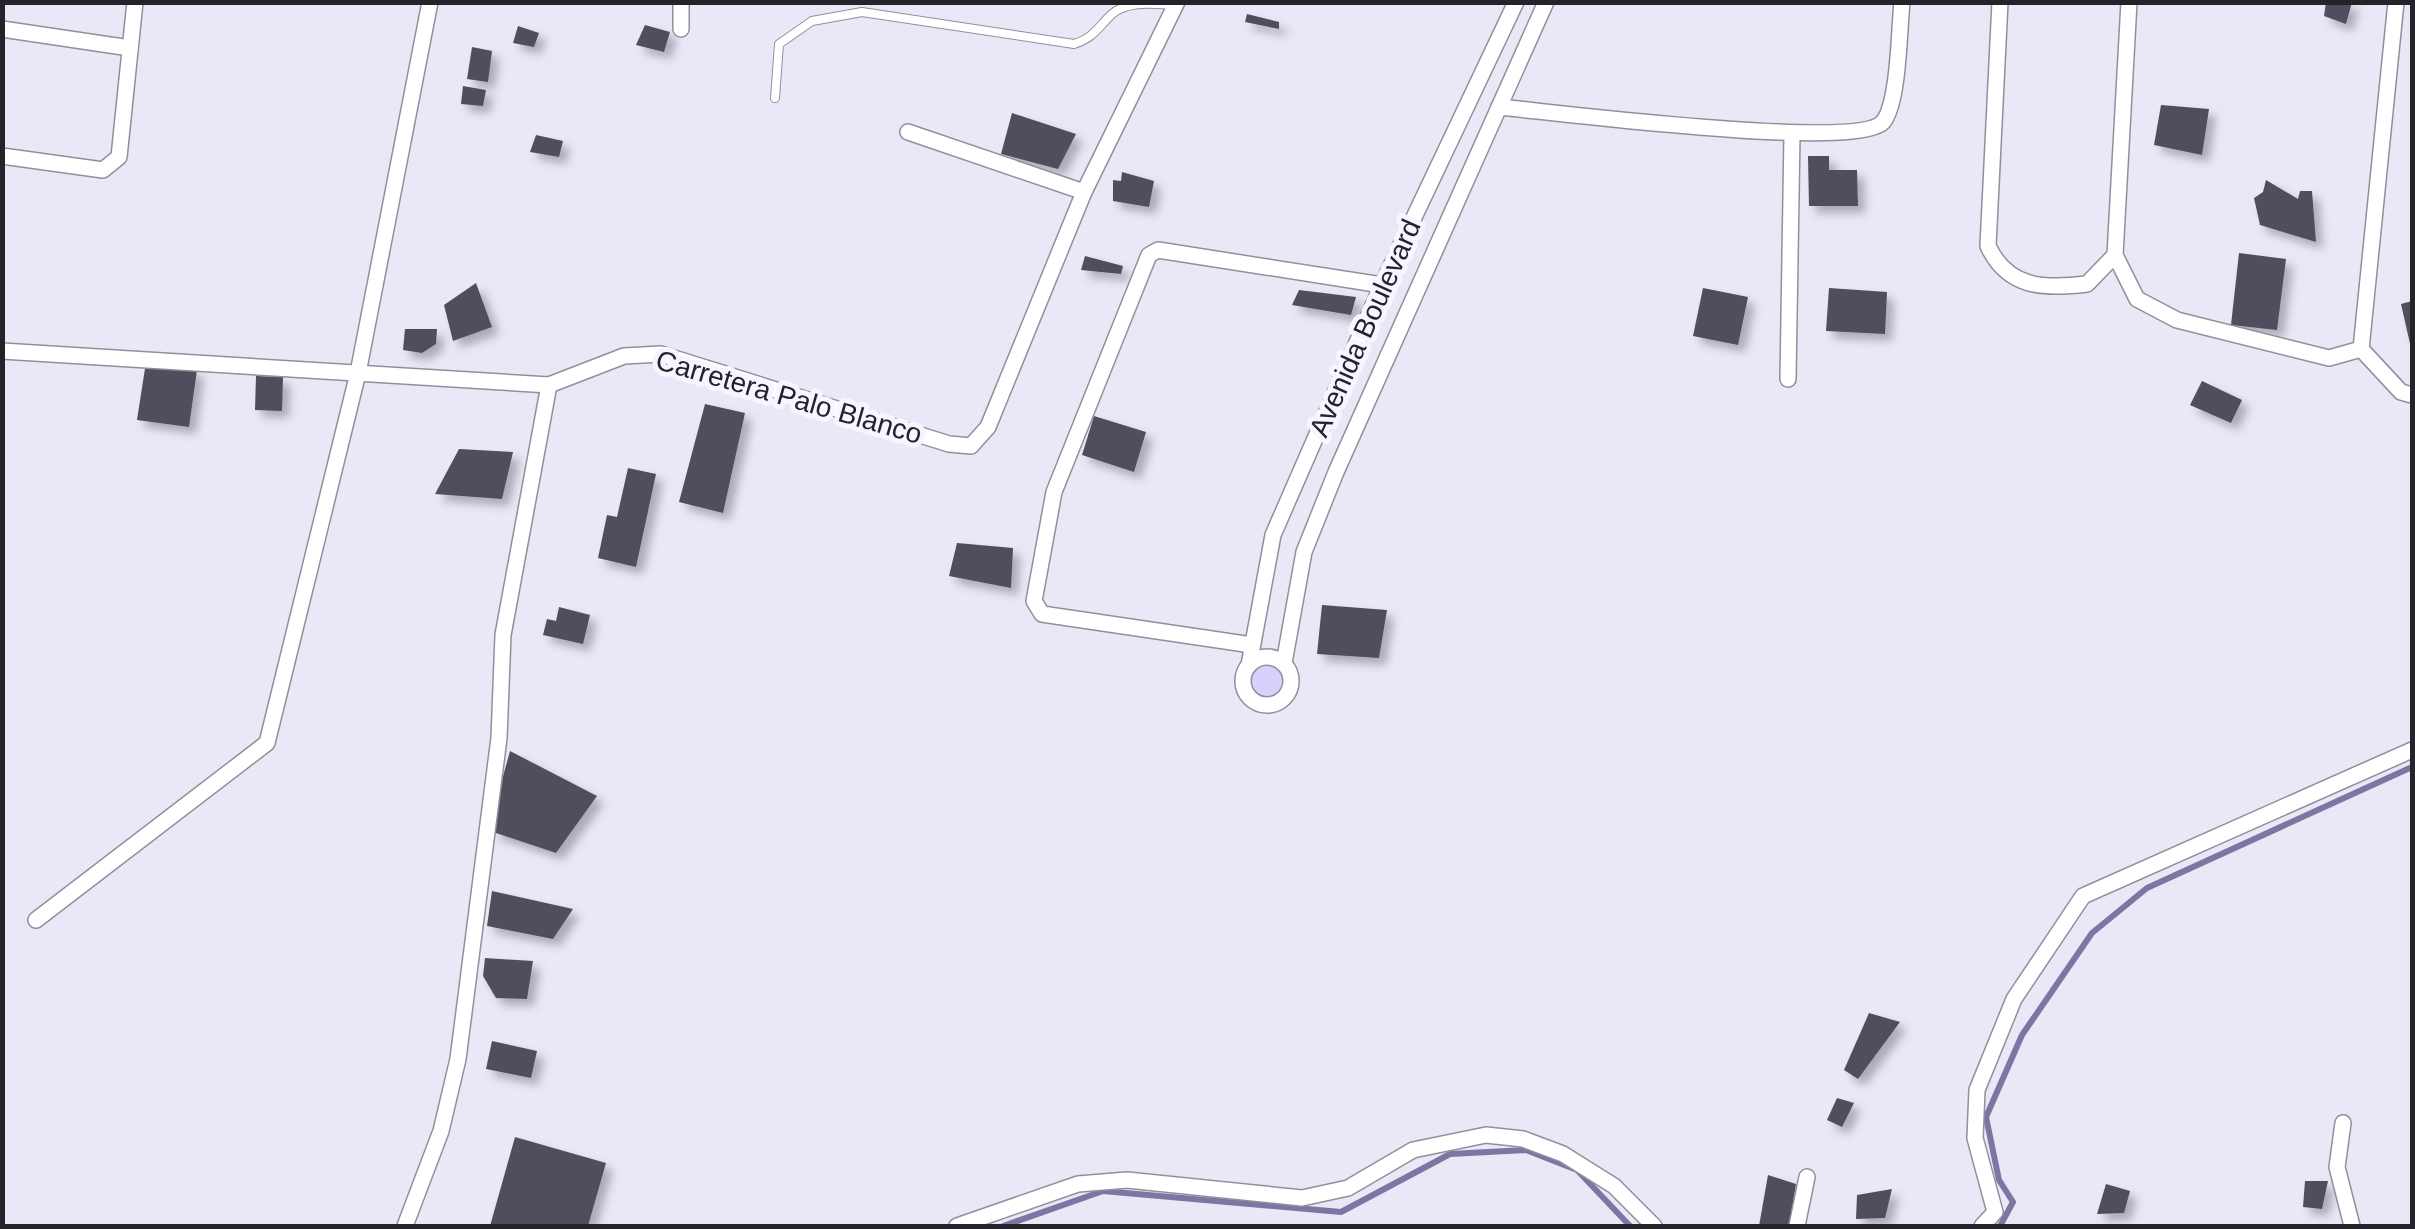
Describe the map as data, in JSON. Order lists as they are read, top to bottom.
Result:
{
  "streets": {
    "street": ["Avenida Boulevard", "Carretera Palo Blanco"]
  }
}
